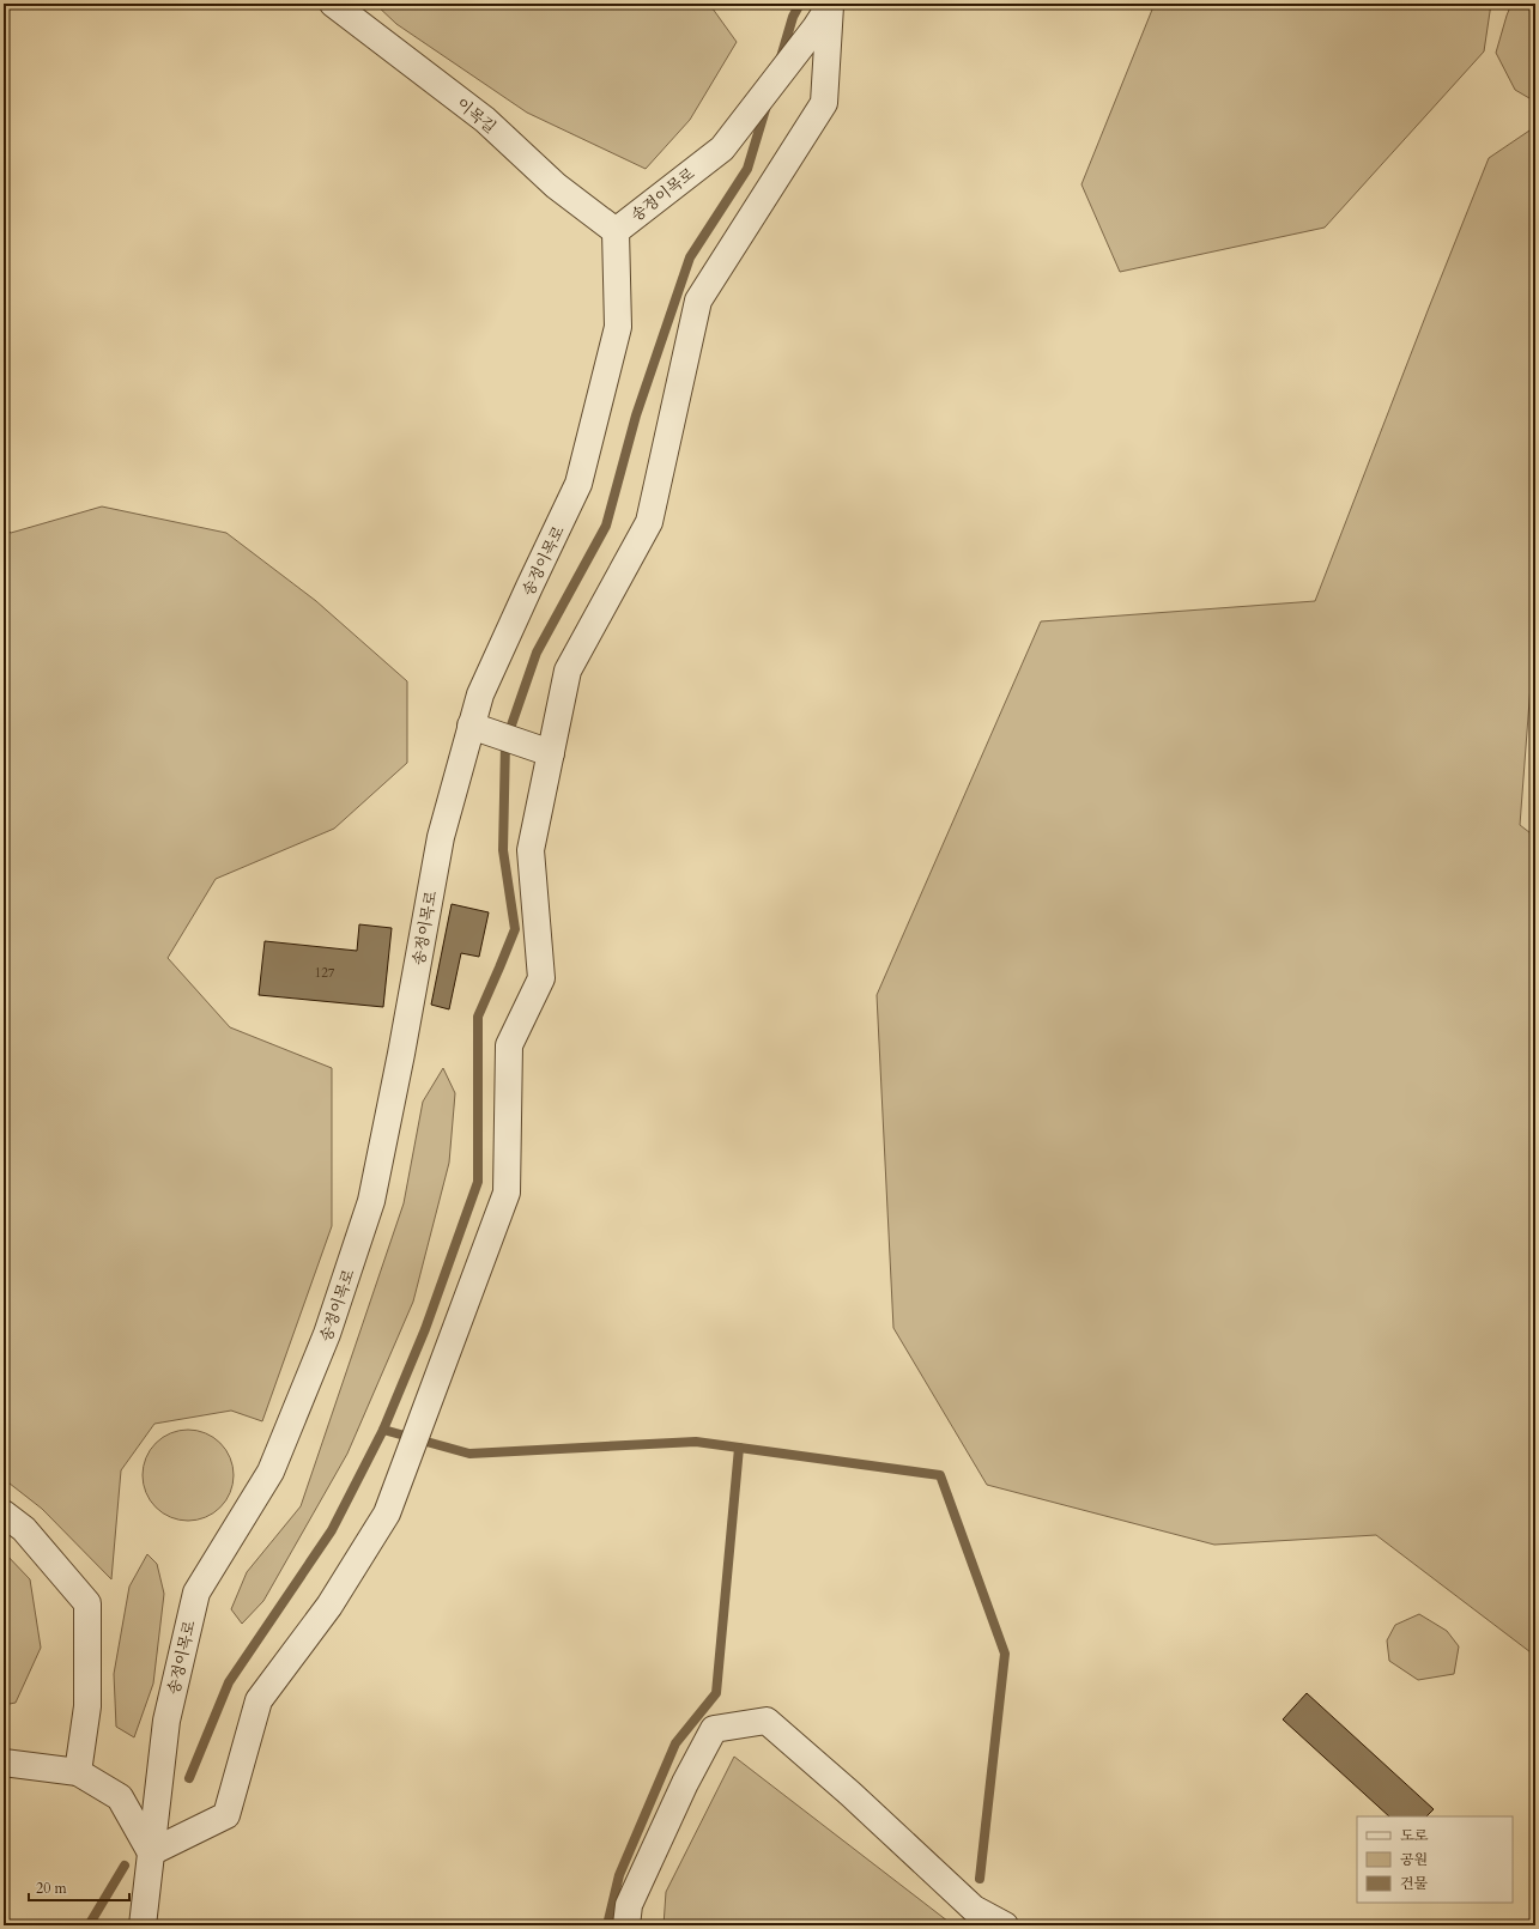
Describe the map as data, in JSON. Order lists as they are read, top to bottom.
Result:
{
  "streets": {
    "street": ["이목길", "송정이목로"]
  },
  "crossings": [
    ["이목길", "송정이목로"]
  ],
  "house_numbers": ["127"],
  "legend": ["도로", "공원", "건물"],
  "scale_bar": "20 m"
}
